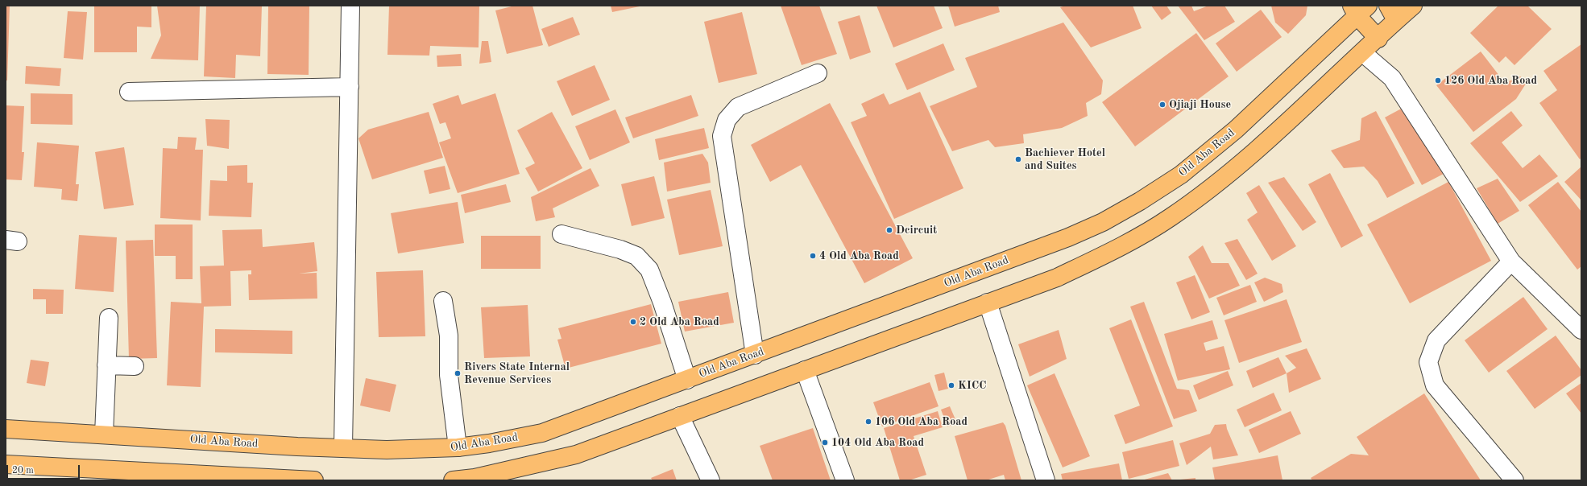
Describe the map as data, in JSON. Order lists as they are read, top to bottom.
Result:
{
  "streets": {
    "main road": ["Old Aba Road"]
  },
  "places": [
    "126 Old Aba Road",
    "Ojiaji House",
    "Bachiever Hotel and Suites",
    "Dcircuit",
    "4 Old Aba Road",
    "2 Old Aba Road",
    "Rivers State Internal Revenue Services",
    "KICC",
    "106 Old Aba Road",
    "104 Old Aba Road"
  ],
  "scale_bar": "20 m"
}
